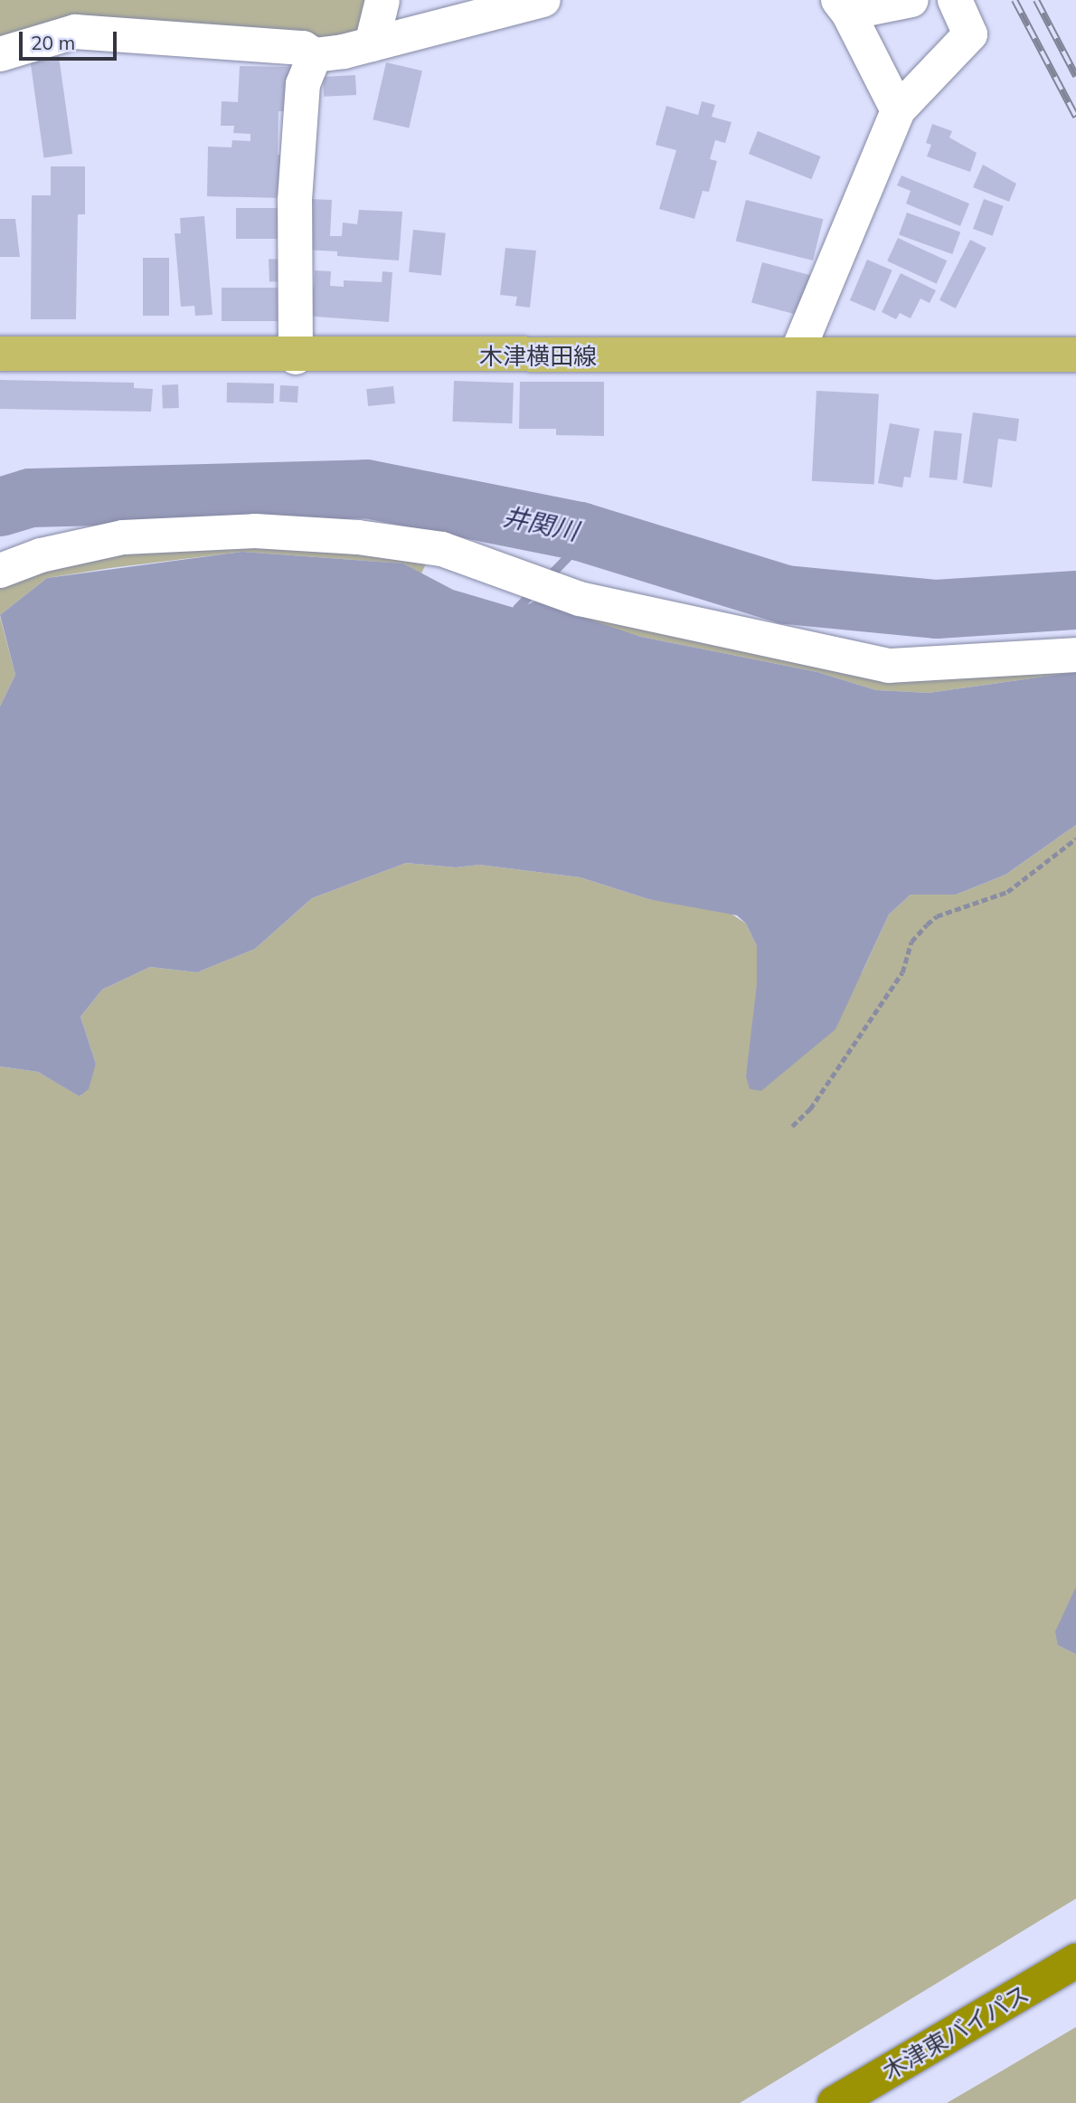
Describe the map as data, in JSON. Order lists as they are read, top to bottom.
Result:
{
  "streets": {
    "highway": ["木津東バイパス"],
    "main road": ["木津横田線"]
  },
  "water": ["井関川"],
  "scale_bar": "20 m"
}
